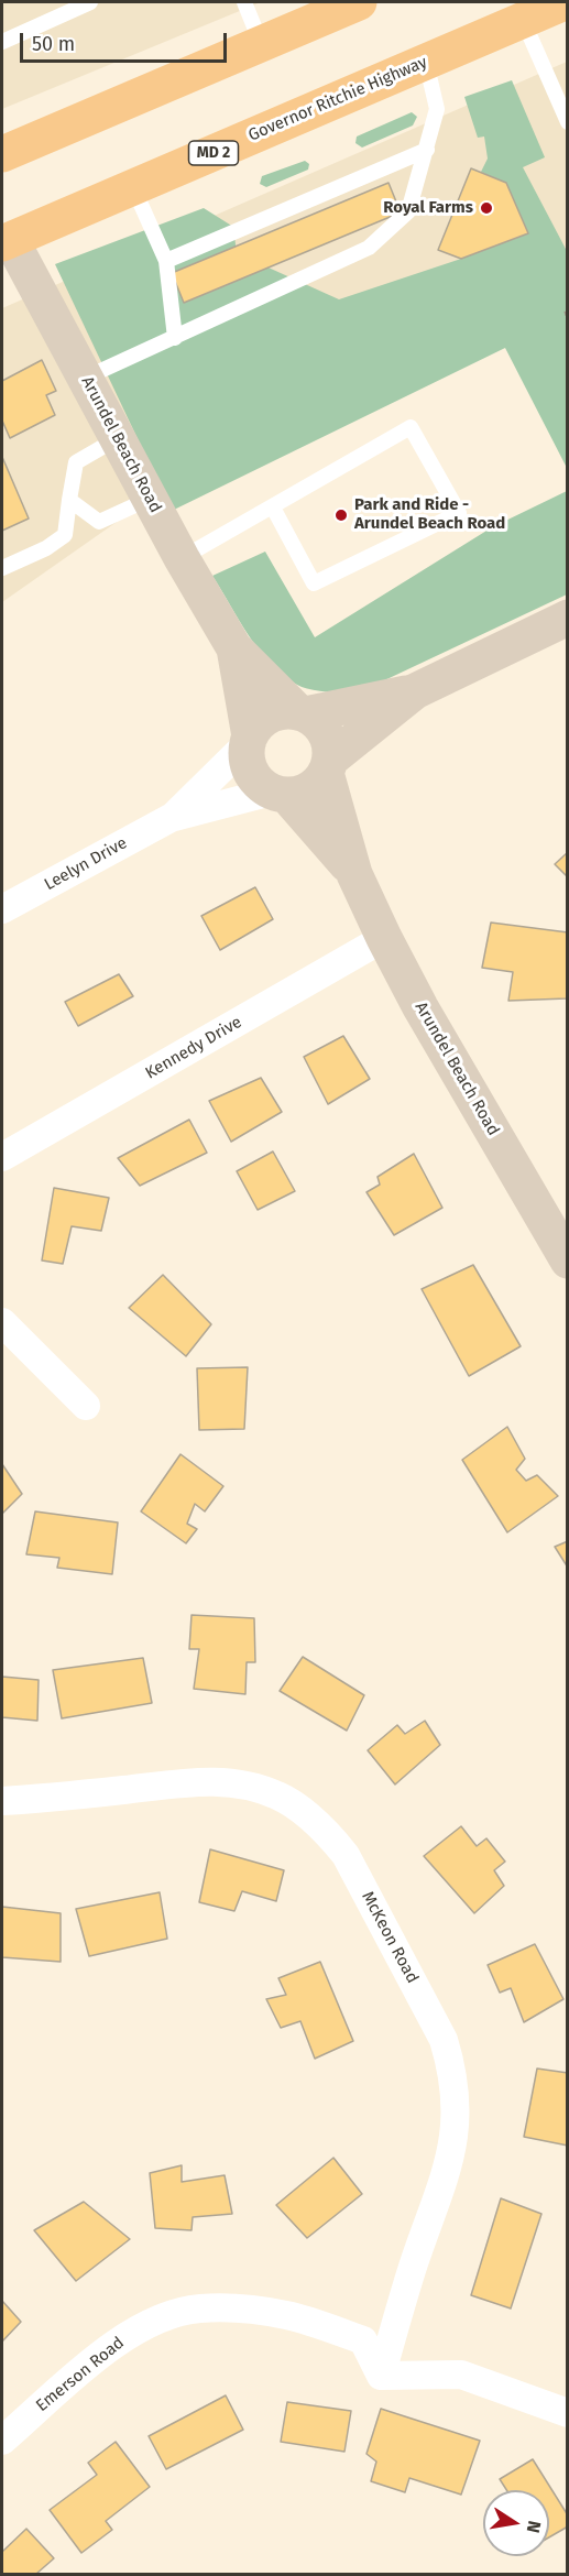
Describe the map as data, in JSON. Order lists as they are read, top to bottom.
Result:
{
  "streets": {
    "highway": ["Governor Ritchie Highway", "MD 2"],
    "street": [
      "Arundel Beach Road",
      "Leelyn Drive",
      "Kennedy Drive",
      "McKeon Road",
      "Emerson Road"
    ]
  },
  "crossings": [
    ["Governor Ritchie Highway", "Arundel Beach Road"],
    ["Arundel Beach Road", "Leelyn Drive"],
    ["Arundel Beach Road", "Kennedy Drive"],
    ["McKeon Road", "Emerson Road"]
  ],
  "places": ["Royal Farms", "Park and Ride - Arundel Beach Road"],
  "scale_bar": "50 m",
  "north": "right"
}
